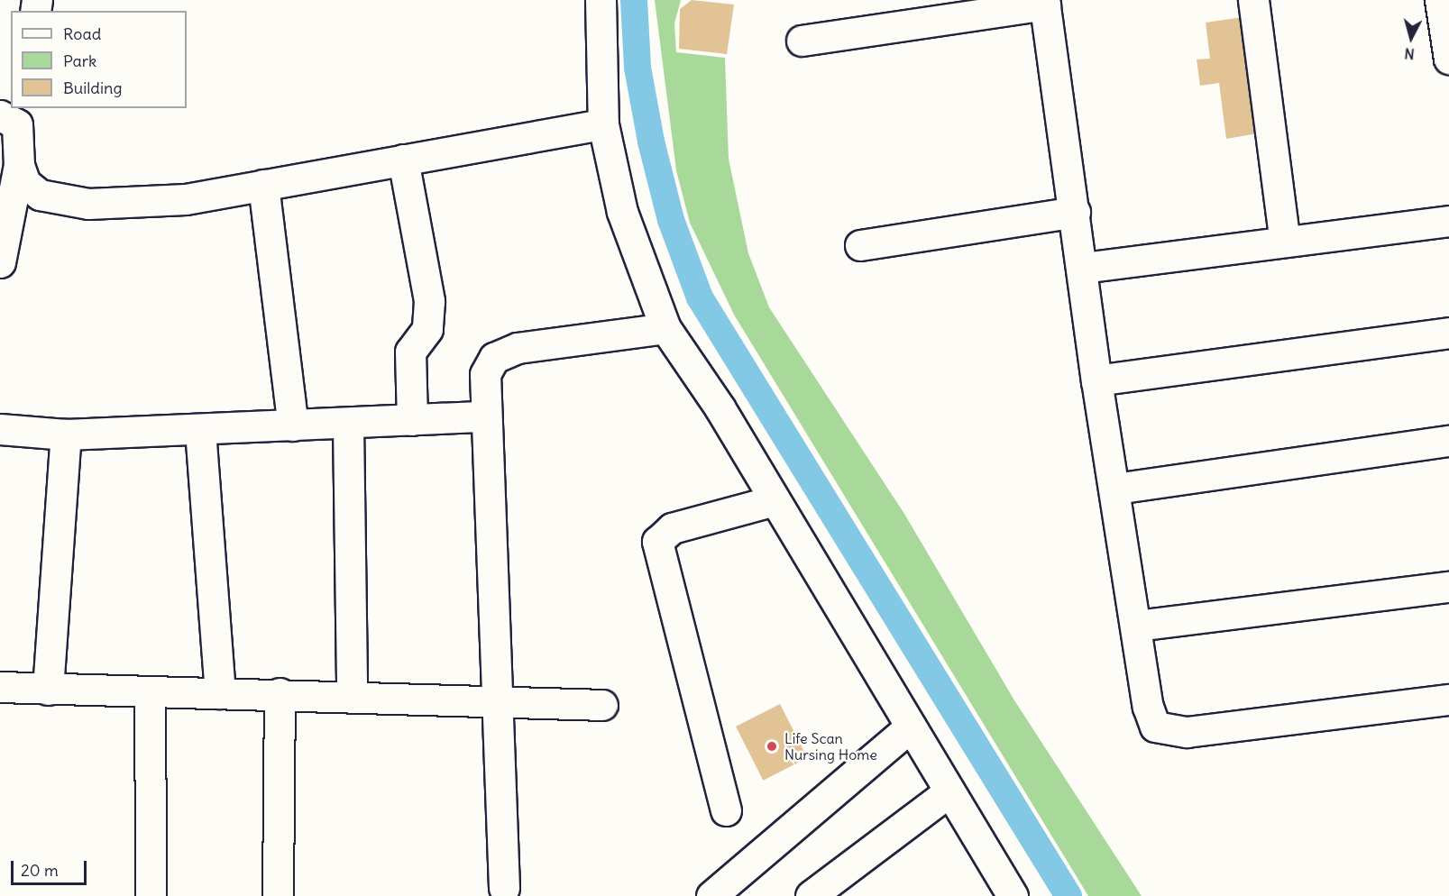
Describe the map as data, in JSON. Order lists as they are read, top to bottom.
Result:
{
  "places": ["Life Scan Nursing Home"],
  "legend": ["Road", "Park", "Building"],
  "scale_bar": "20 m",
  "north": "bottom"
}
